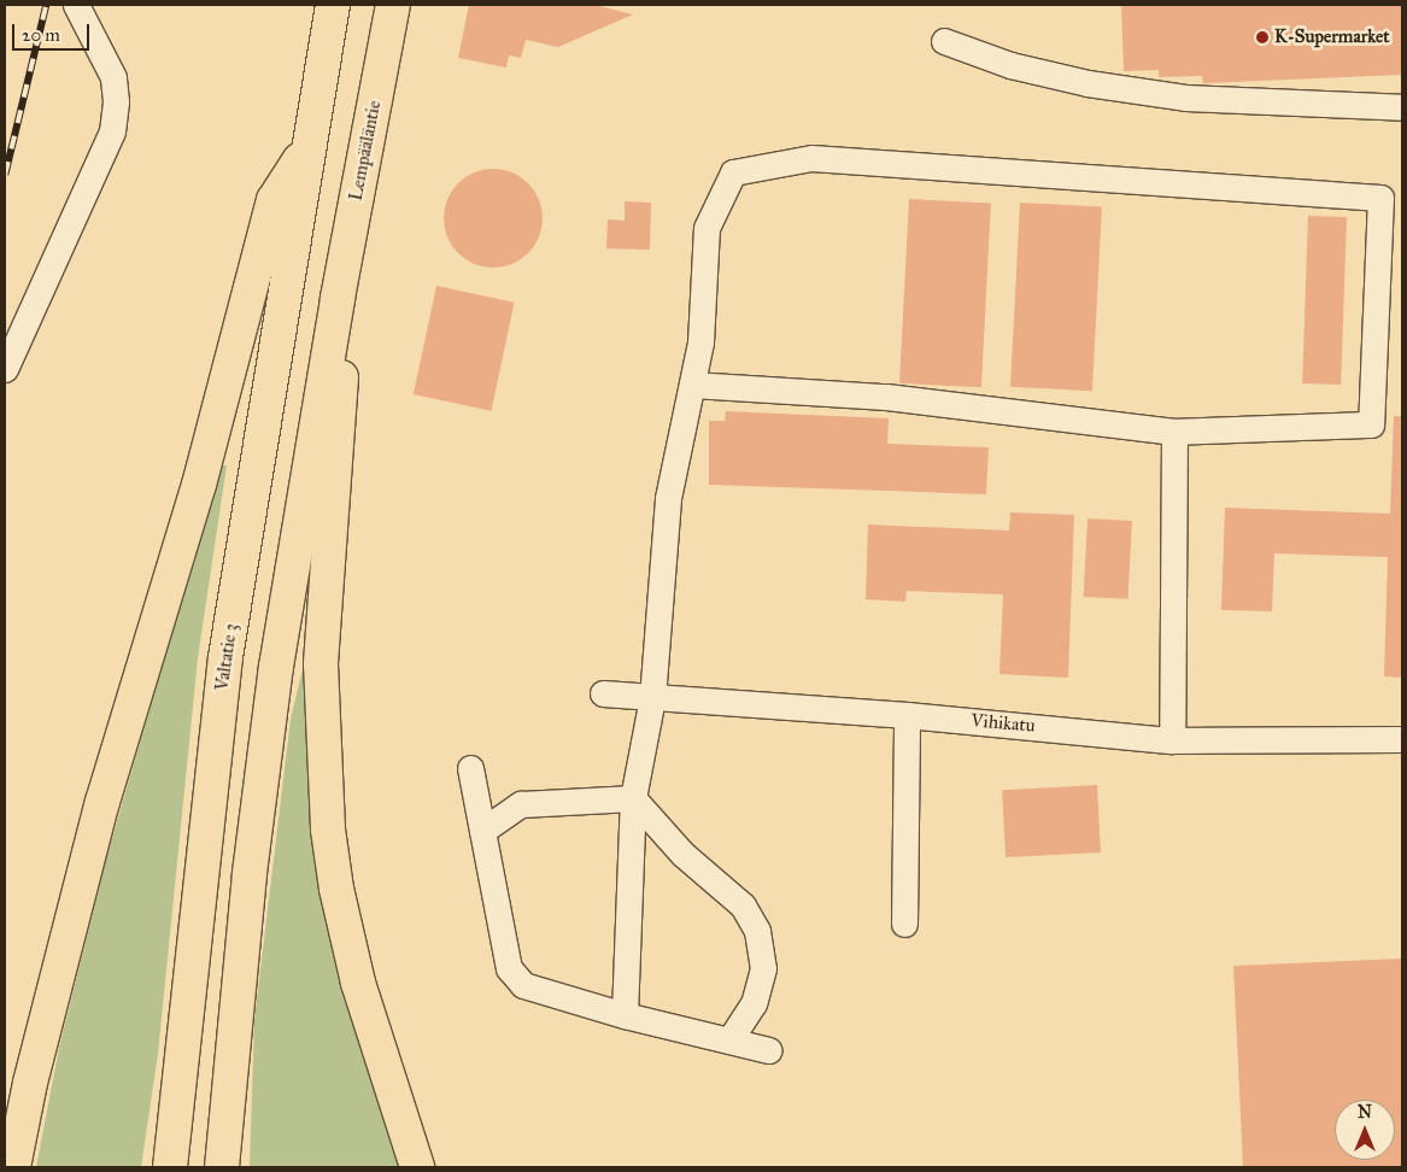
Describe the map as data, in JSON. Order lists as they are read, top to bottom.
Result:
{
  "streets": {
    "highway": ["Lempääläntie", "Valtatie 3"],
    "street": ["Vihikatu"]
  },
  "places": ["K-Supermarket"],
  "scale_bar": "20 m",
  "north": "top"
}
